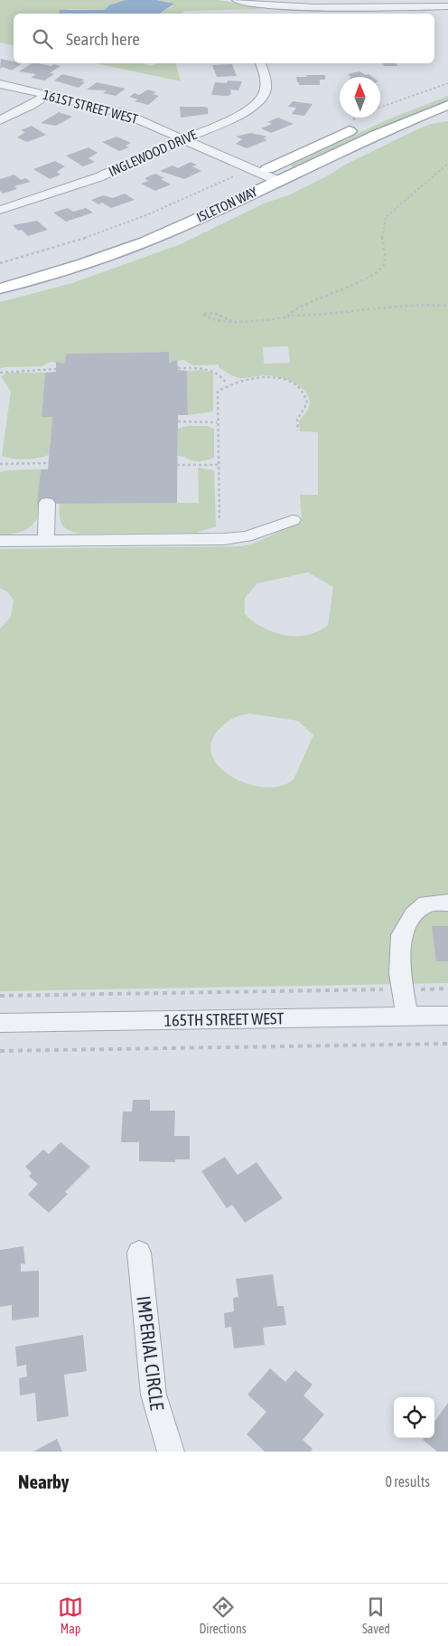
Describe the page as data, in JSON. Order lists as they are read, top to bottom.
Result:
{
  "streets": {
    "main road": ["ISLETON WAY"],
    "street": [
      "161ST STREET WEST",
      "INGLEWOOD DRIVE",
      "165TH STREET WEST",
      "IMPERIAL CIRCLE"
    ]
  },
  "crossings": [
    ["161ST STREET WEST", "INGLEWOOD DRIVE"],
    ["161ST STREET WEST", "ISLETON WAY"]
  ],
  "north": "top",
  "page": {
    "search": "Search here",
    "heading": ["Nearby", "0 results"],
    "nav": ["Map", "Directions", "Saved"]
  }
}
